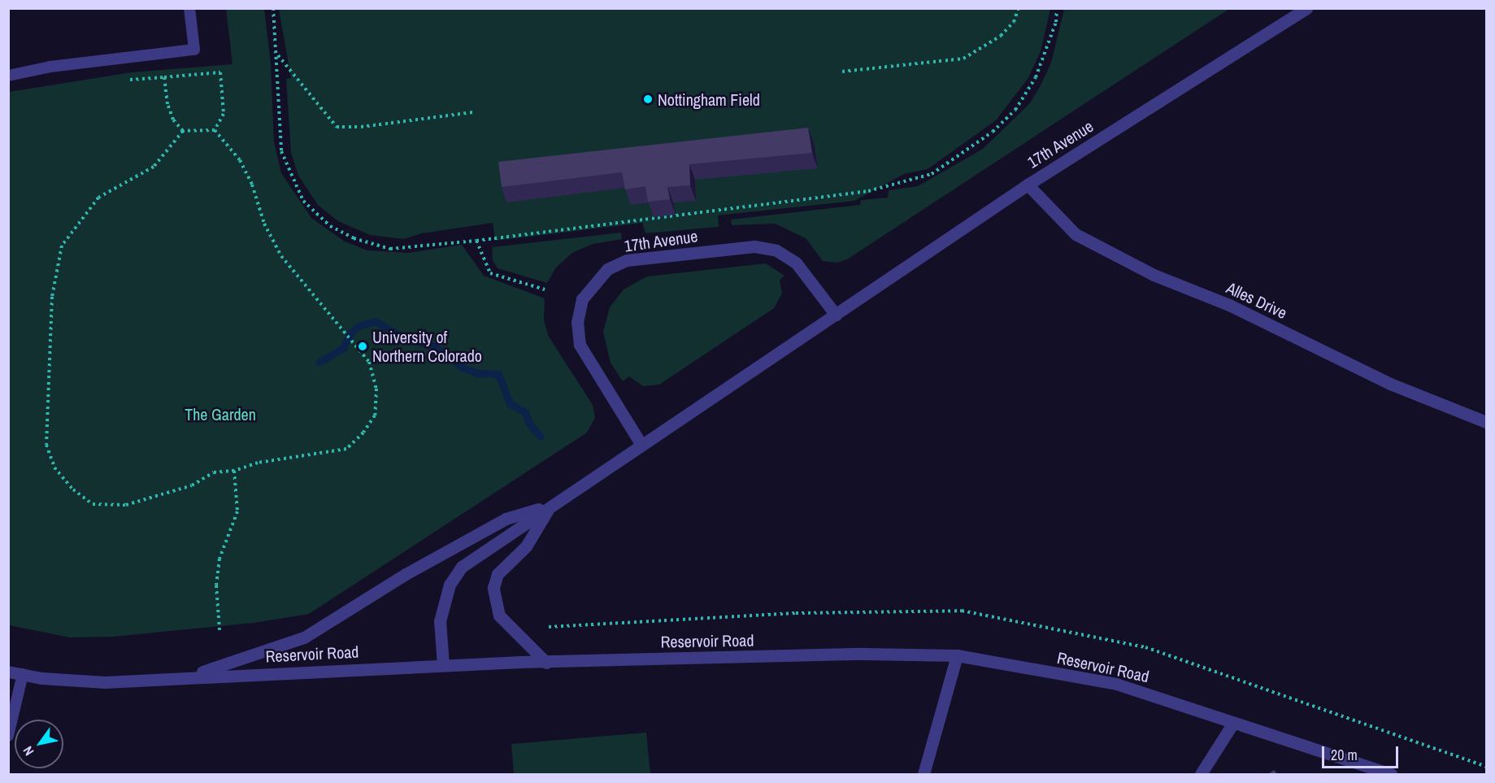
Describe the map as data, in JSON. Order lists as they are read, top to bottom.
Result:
{
  "streets": {
    "street": ["17th Avenue", "Alles Drive", "Reservoir Road"]
  },
  "crossings": [
    ["17th Avenue", "Alles Drive"],
    ["17th Avenue", "Reservoir Road"]
  ],
  "parks": ["The Garden"],
  "places": ["Nottingham Field", "University of Northern Colorado"],
  "scale_bar": "20 m",
  "north": "bottom left"
}
